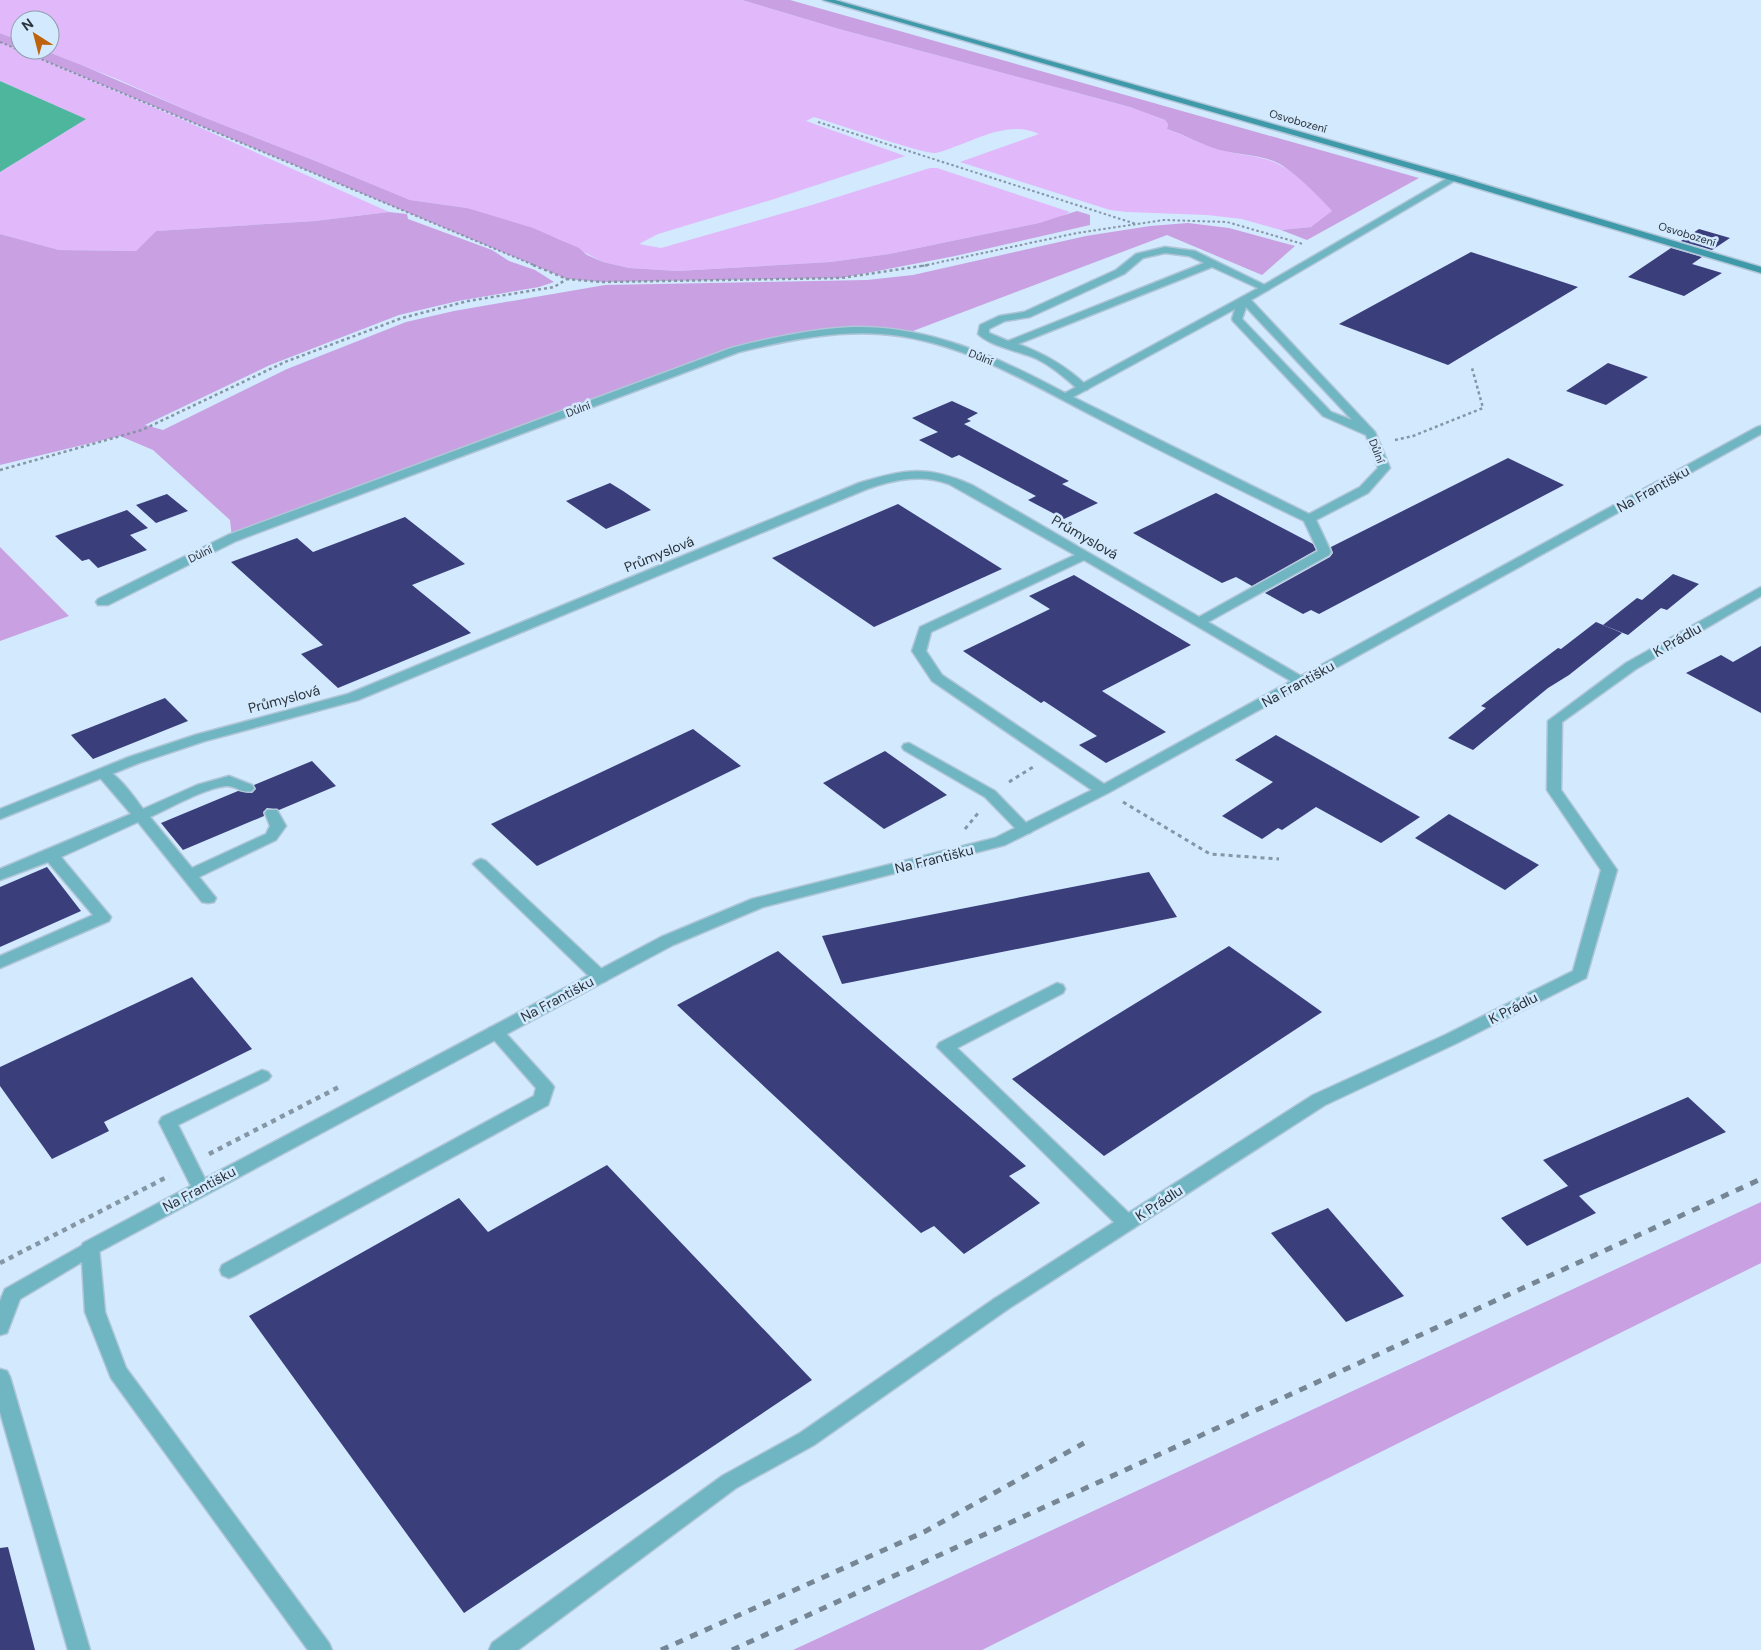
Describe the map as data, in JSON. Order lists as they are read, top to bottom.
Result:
{
  "streets": {
    "main road": ["Osvobození"],
    "street": [
      "Důlní",
      "Na Františku",
      "Průmyslová",
      "K Prádlu"
    ]
  },
  "crossings": [
    ["Na Františku", "Průmyslová"]
  ],
  "north": "top left"
}
